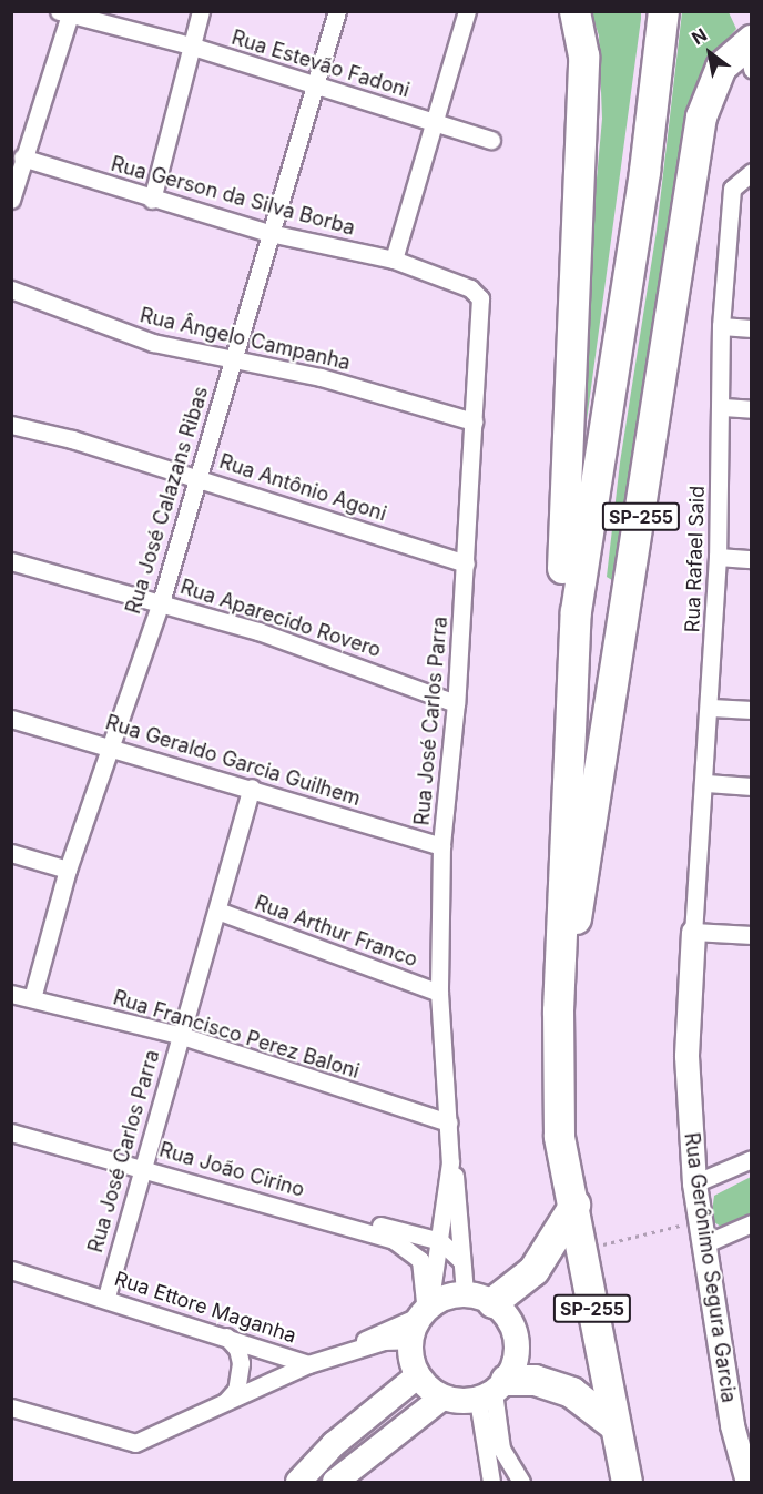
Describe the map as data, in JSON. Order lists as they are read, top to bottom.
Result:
{
  "streets": {
    "highway": ["SP-255"],
    "street": [
      "Rua Estevão Fadoni",
      "Rua Gerson da Silva Borba",
      "Rua Ângelo Campanha",
      "Rua Antônio Agoni",
      "Rua José Calazans Ribas",
      "Rua Rafael Said",
      "Rua Aparecido Rovero",
      "Rua José Carlos Parra",
      "Rua Geraldo Garcia Guilhem",
      "Rua Arthur Franco",
      "Rua Francisco Perez Baloni",
      "Rua João Cirino",
      "Rua Gerônimo Segura Garcia",
      "Rua Ettore Maganha"
    ]
  },
  "crossings": [
    ["Rua Estevão Fadoni", "Rua José Calazans Ribas"],
    ["Rua Gerson da Silva Borba", "Rua José Calazans Ribas"],
    ["Rua Gerson da Silva Borba", "Rua José Carlos Parra"],
    ["Rua Ângelo Campanha", "Rua José Calazans Ribas"],
    ["Rua Ângelo Campanha", "Rua José Carlos Parra"],
    ["Rua Antônio Agoni", "Rua José Calazans Ribas"],
    ["Rua Antônio Agoni", "Rua José Carlos Parra"],
    ["Rua José Calazans Ribas", "Rua Aparecido Rovero"],
    ["Rua José Calazans Ribas", "Rua Geraldo Garcia Guilhem"],
    ["Rua José Calazans Ribas", "Rua Francisco Perez Baloni"],
    ["Rua Rafael Said", "Rua Gerônimo Segura Garcia"],
    ["Rua Aparecido Rovero", "Rua José Carlos Parra"],
    ["Rua José Carlos Parra", "Rua Geraldo Garcia Guilhem"],
    ["Rua José Carlos Parra", "Rua Arthur Franco"],
    ["Rua José Carlos Parra", "Rua Francisco Perez Baloni"],
    ["Rua José Carlos Parra", "Rua João Cirino"],
    ["Rua José Carlos Parra", "Rua Ettore Maganha"]
  ],
  "north": "top left"
}
